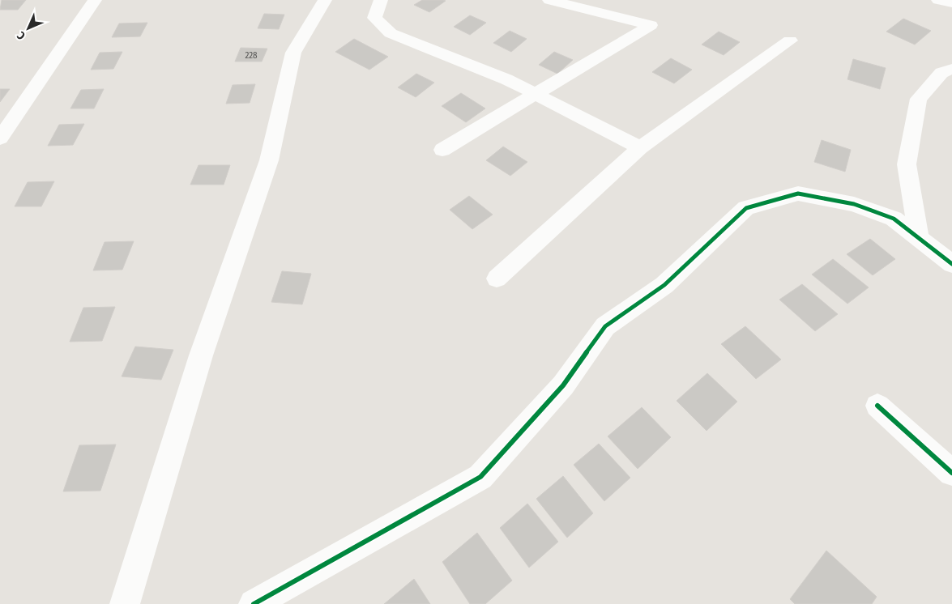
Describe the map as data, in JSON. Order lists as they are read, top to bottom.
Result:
{
  "house_numbers": ["228"],
  "north": "bottom left"
}
